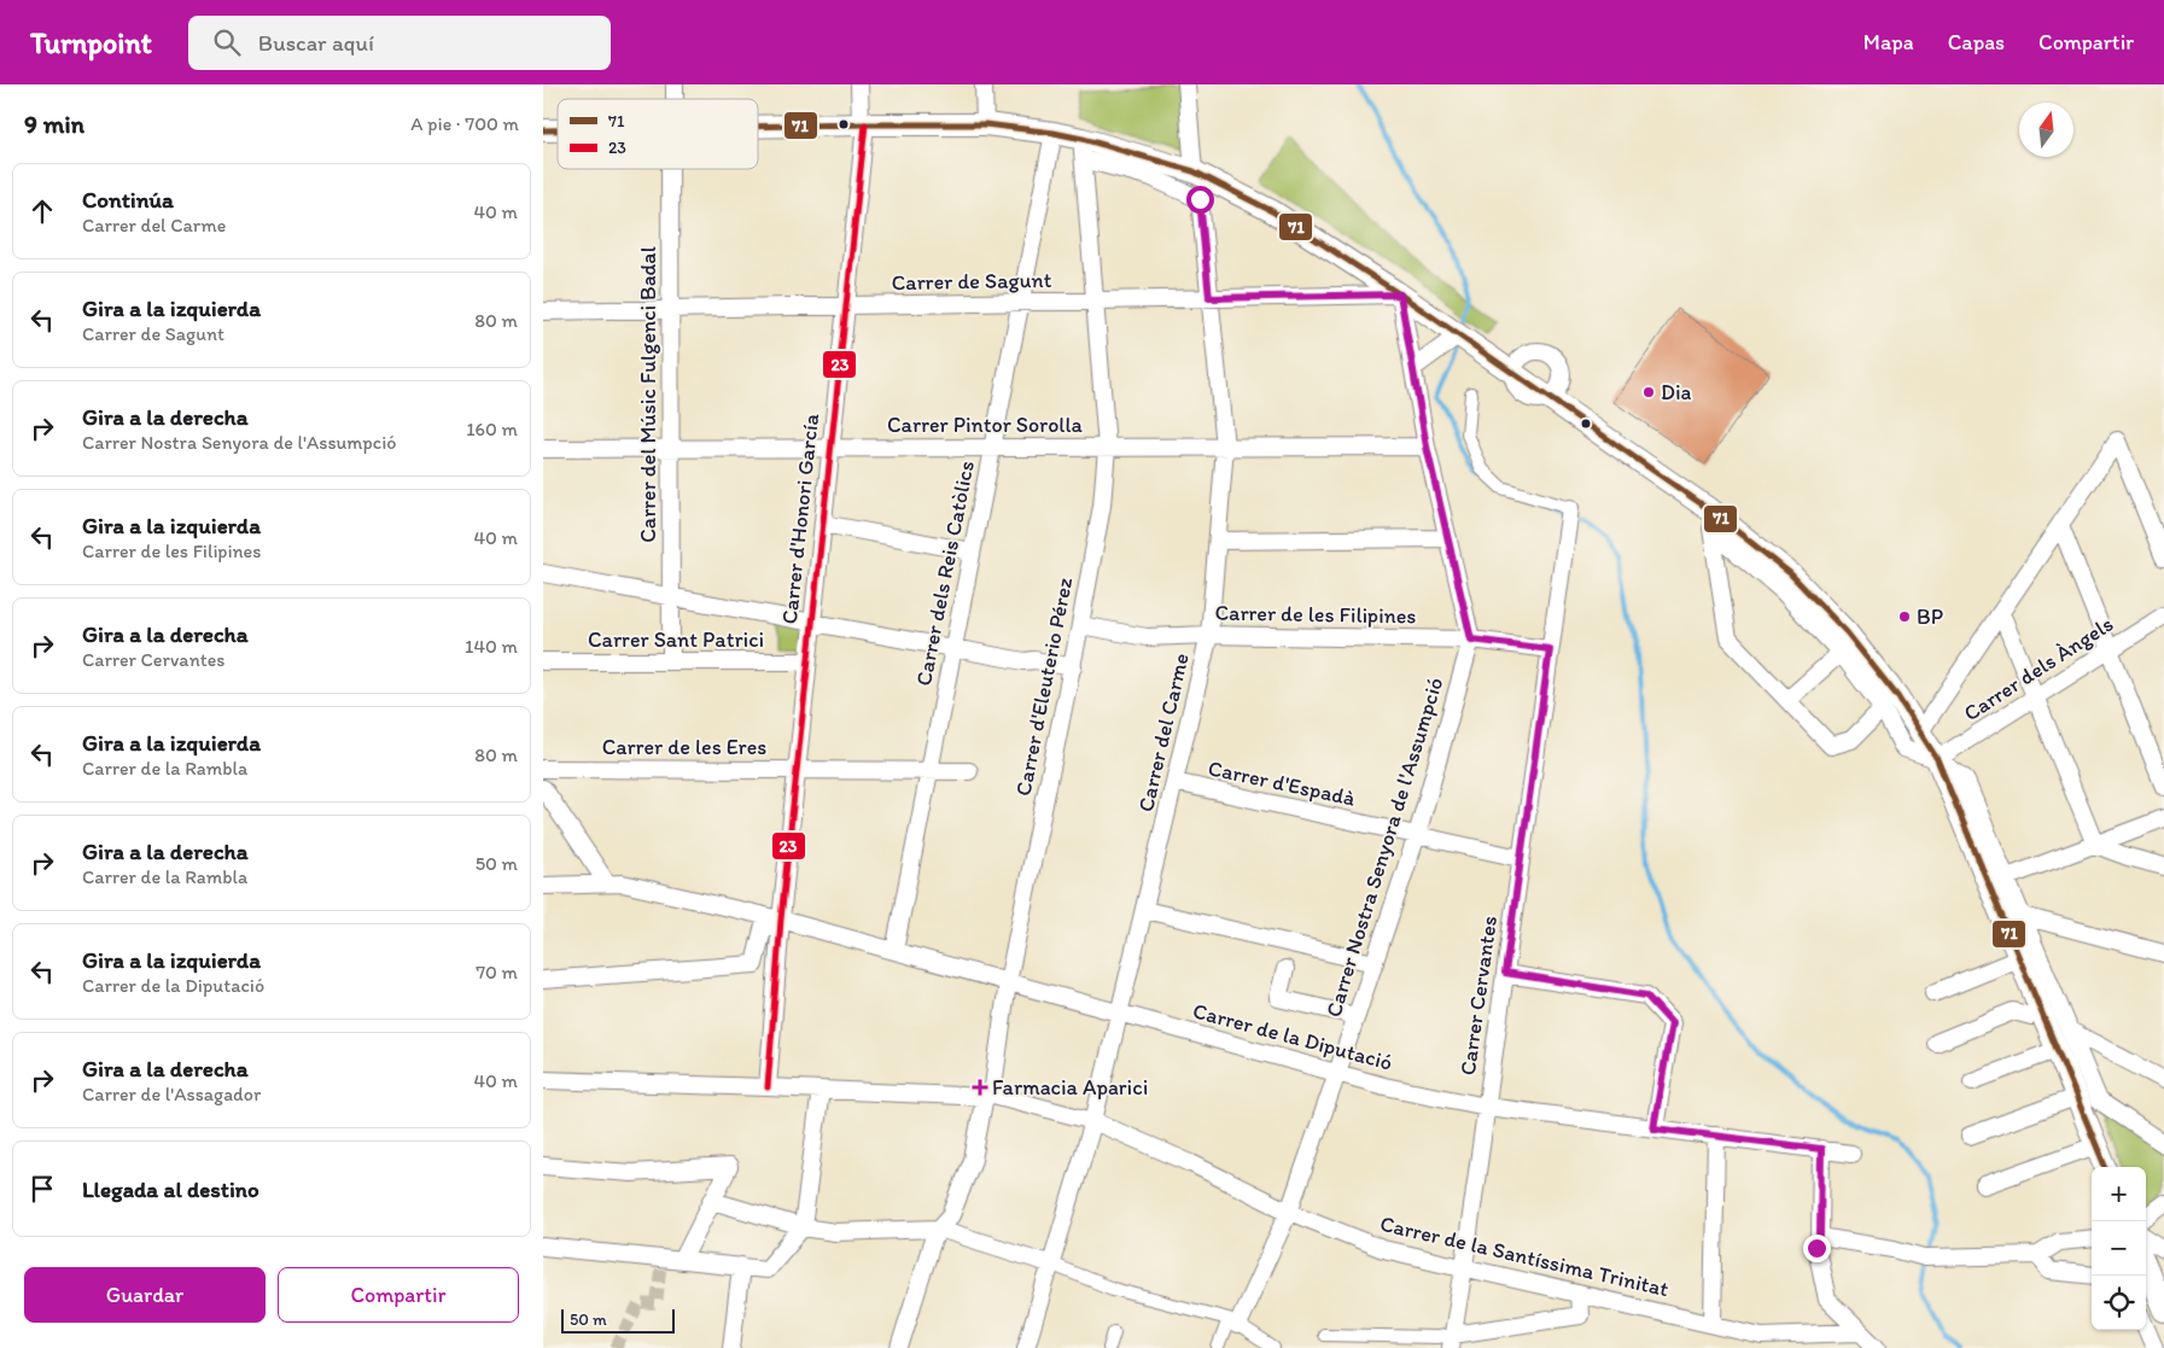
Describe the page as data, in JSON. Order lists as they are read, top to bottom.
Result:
{
  "streets": {
    "street": [
      "Carrer de Sagunt",
      "Carrer del Músic Fulgenci Badal",
      "Carrer Pintor Sorolla",
      "Carrer d'Honori García",
      "Carrer dels Reis Catòlics",
      "Carrer de les Filipines",
      "Carrer Sant Patrici",
      "Carrer dels Àngels",
      "Carrer d'Eleuterio Pérez",
      "Carrer del Carme",
      "Carrer de les Eres",
      "Carrer d'Espadà",
      "Carrer Nostra Senyora de l'Assumpció",
      "Carrer Cervantes",
      "Carrer de la Diputació",
      "Carrer de la Santíssima Trinitat"
    ]
  },
  "crossings": [
    ["Carrer de Sagunt", "Carrer del Músic Fulgenci Badal"],
    ["Carrer de Sagunt", "Carrer d'Honori García"],
    ["Carrer de Sagunt", "Carrer dels Reis Catòlics"],
    ["Carrer de Sagunt", "Carrer d'Eleuterio Pérez"],
    ["Carrer de Sagunt", "Carrer del Carme"],
    ["Carrer de Sagunt", "Carrer Nostra Senyora de l'Assumpció"],
    ["Carrer del Músic Fulgenci Badal", "Carrer Pintor Sorolla"],
    ["Carrer del Músic Fulgenci Badal", "Carrer Sant Patrici"],
    ["Carrer Pintor Sorolla", "Carrer d'Honori García"],
    ["Carrer Pintor Sorolla", "Carrer dels Reis Catòlics"],
    ["Carrer Pintor Sorolla", "Carrer d'Eleuterio Pérez"],
    ["Carrer Pintor Sorolla", "Carrer del Carme"],
    ["Carrer Pintor Sorolla", "Carrer Nostra Senyora de l'Assumpció"],
    ["Carrer d'Honori García", "Carrer Sant Patrici"],
    ["Carrer d'Honori García", "Carrer de les Eres"],
    ["Carrer d'Honori García", "Carrer de la Diputació"],
    ["Carrer d'Honori García", "Carrer de la Santíssima Trinitat"],
    ["Carrer dels Reis Catòlics", "Carrer de les Eres"],
    ["Carrer dels Reis Catòlics", "Carrer de la Diputació"],
    ["Carrer de les Filipines", "Carrer d'Eleuterio Pérez"],
    ["Carrer de les Filipines", "Carrer del Carme"],
    ["Carrer de les Filipines", "Carrer Nostra Senyora de l'Assumpció"],
    ["Carrer de les Filipines", "Carrer Cervantes"],
    ["Carrer d'Eleuterio Pérez", "Carrer del Carme"],
    ["Carrer d'Eleuterio Pérez", "Carrer de la Diputació"],
    ["Carrer d'Eleuterio Pérez", "Carrer de la Santíssima Trinitat"],
    ["Carrer del Carme", "Carrer d'Espadà"],
    ["Carrer del Carme", "Carrer de la Diputació"],
    ["Carrer del Carme", "Carrer de la Santíssima Trinitat"],
    ["Carrer d'Espadà", "Carrer Nostra Senyora de l'Assumpció"],
    ["Carrer d'Espadà", "Carrer Cervantes"],
    ["Carrer Nostra Senyora de l'Assumpció", "Carrer de la Diputació"],
    ["Carrer Nostra Senyora de l'Assumpció", "Carrer de la Santíssima Trinitat"],
    ["Carrer Cervantes", "Carrer de la Diputació"],
    ["Carrer Cervantes", "Carrer de la Santíssima Trinitat"]
  ],
  "places": {
    "other": ["Dia", "BP"],
    "health": ["Farmacia Aparici"]
  },
  "lines": ["transit line 71", "transit line 23"],
  "legend": ["71", "23"],
  "scale_bar": "50 m",
  "north": "top",
  "page": {
    "header": "Turnpoint",
    "search": "Buscar aquí",
    "nav": ["Mapa", "Capas", "Compartir"],
    "heading": ["9 min", "A pie · 700 m"],
    "list": [
      ["Continúa", "Carrer del Carme", "40 m"],
      ["Gira a la izquierda", "Carrer de Sagunt", "80 m"],
      ["Gira a la derecha", "Carrer Nostra Senyora de l'Assumpció", "160 m"],
      ["Gira a la izquierda", "Carrer de les Filipines", "40 m"],
      ["Gira a la derecha", "Carrer Cervantes", "140 m"],
      ["Gira a la izquierda", "Carrer de la Rambla", "80 m"],
      ["Gira a la derecha", "Carrer de la Rambla", "50 m"],
      ["Gira a la izquierda", "Carrer de la Diputació", "70 m"],
      ["Gira a la derecha", "Carrer de l'Assagador", "40 m"],
      "Llegada al destino"
    ],
    "map_buttons": ["+", "−"],
    "buttons": ["Guardar", "Compartir"],
    "scale": "50 m"
  }
}
